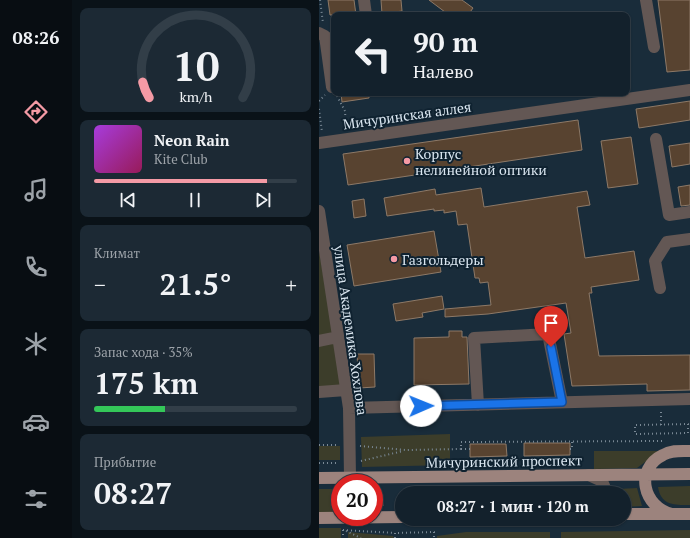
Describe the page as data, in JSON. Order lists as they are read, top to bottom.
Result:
{
  "streets": {
    "main road": ["Мичуринский проспект"],
    "street": ["Мичуринская аллея", "улица Академика Хохлова"]
  },
  "places": ["Корпус нелинейной оптики", "Газгольдеры"],
  "page": {
    "tabs": "08:26",
    "turn": ["90 m", "Налево"],
    "song": ["Neon Rain", "Kite Club"],
    "tile": [
      "Климат",
      ["Запас хода · 35%", "175 km"],
      ["Прибытие", "08:27"]
    ],
    "heat": ["−", "21.5°", "+"],
    "limit": "20",
    "trip": "08:27 · 1 мин · 120 m",
    "gauge": ["10", "km/h"]
  }
}
